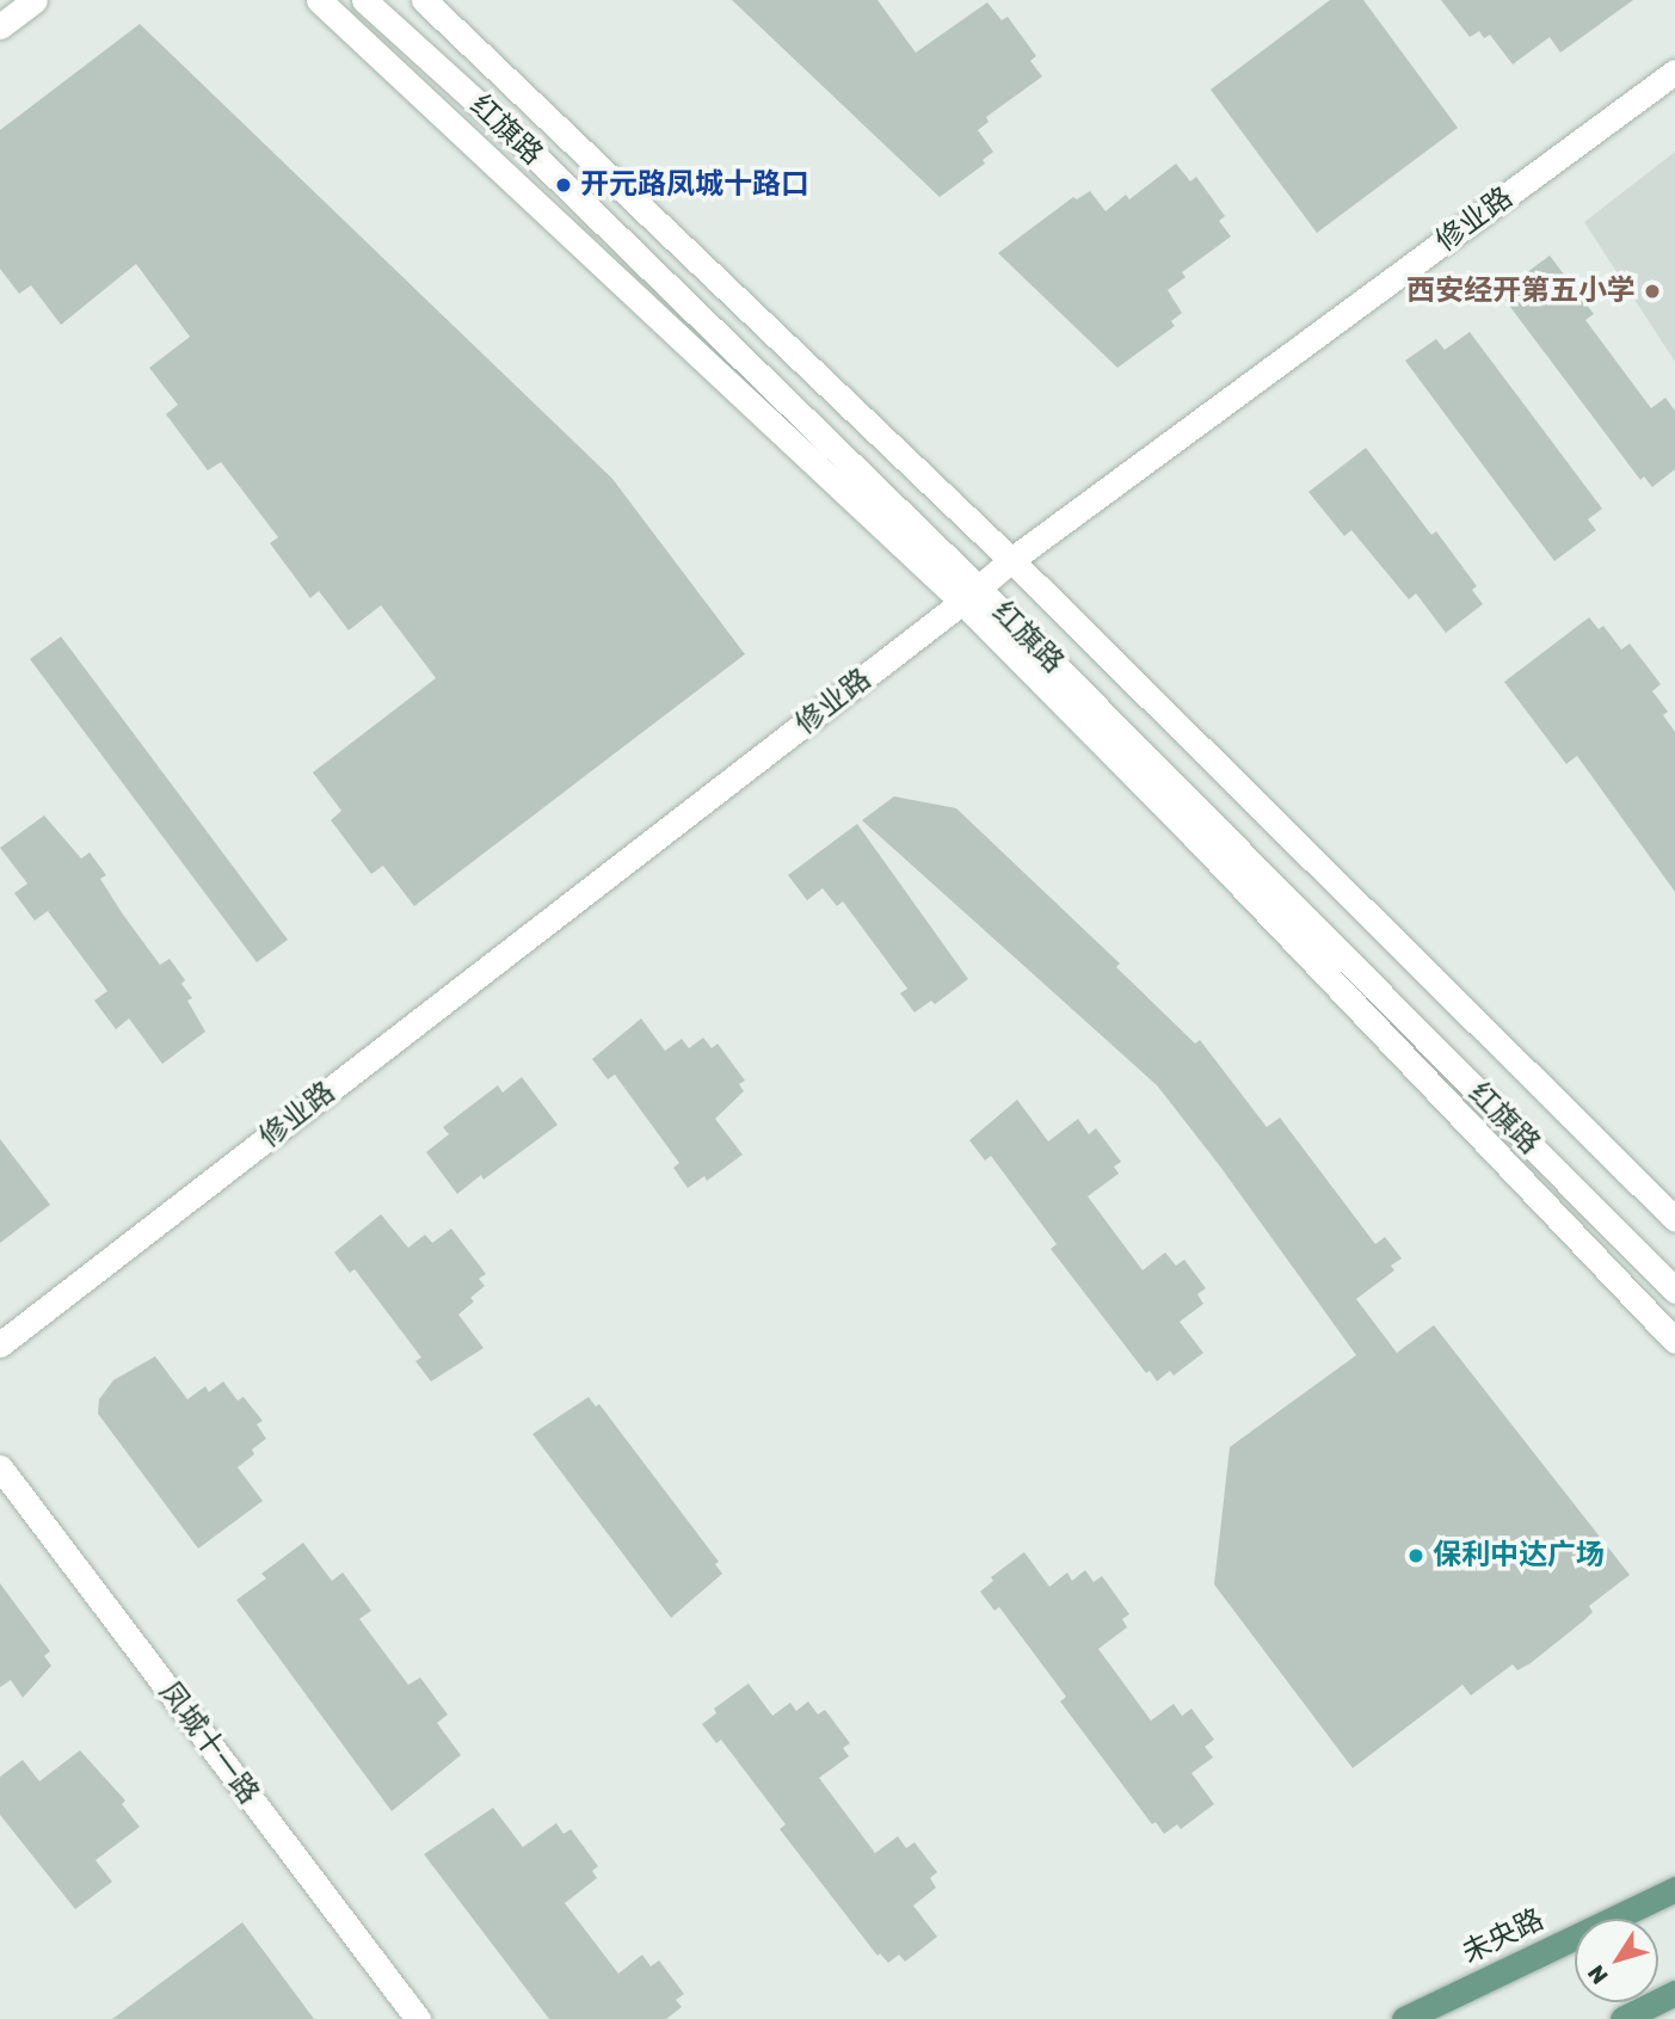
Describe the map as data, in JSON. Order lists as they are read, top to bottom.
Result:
{
  "streets": {
    "main road": ["未央路"],
    "street": ["红旗路", "修业路", "凤城十一路"]
  },
  "crossings": [
    ["红旗路", "修业路"]
  ],
  "places": ["开元路凤城十路口", "西安经开第五小学", "保利中达广场"],
  "north": "bottom left"
}
